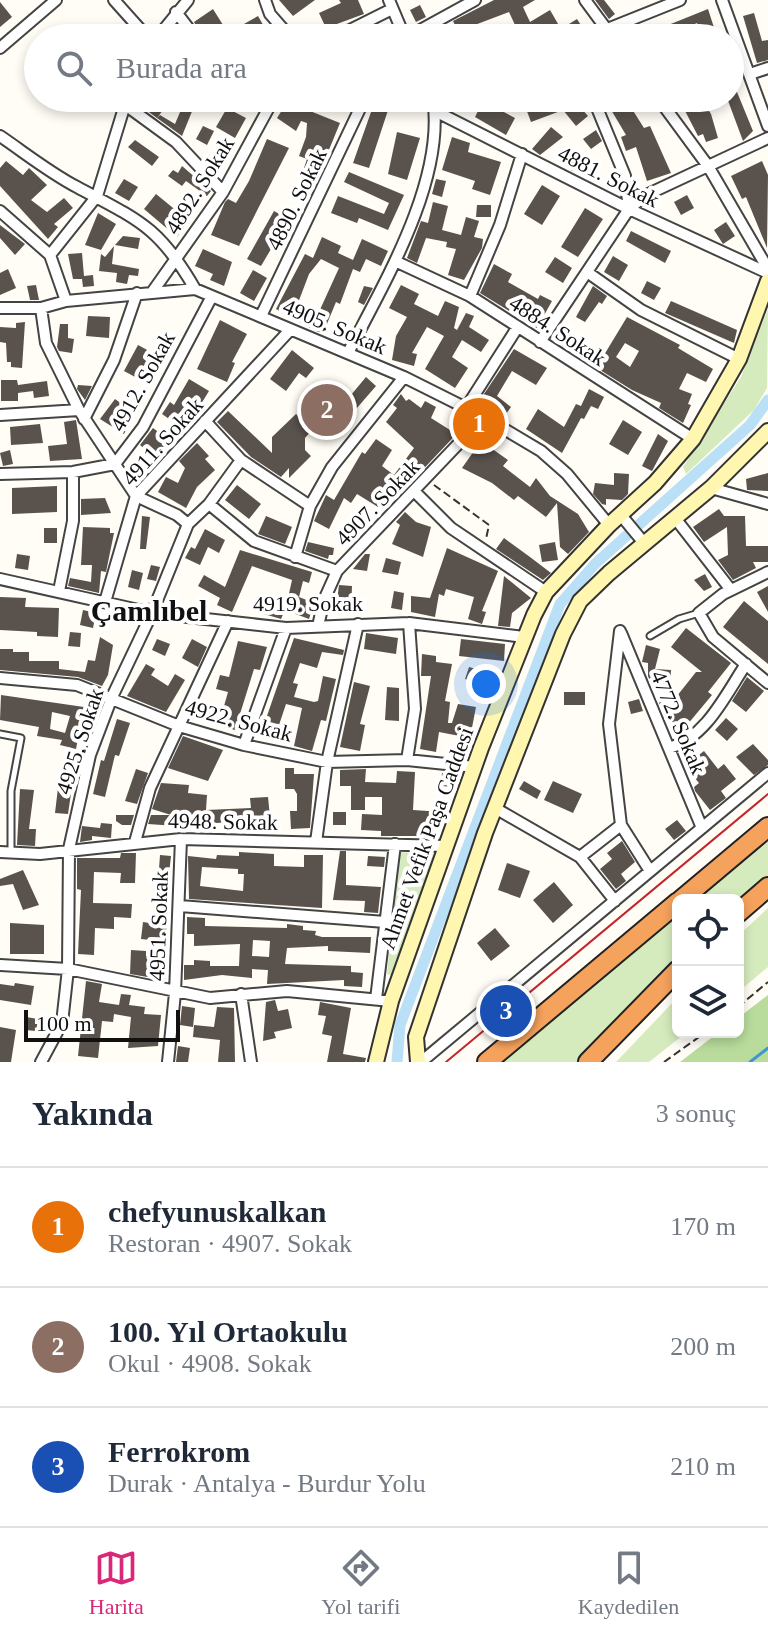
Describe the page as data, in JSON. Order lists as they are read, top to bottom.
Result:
{
  "streets": {
    "street": [
      "4881. Sokak",
      "4892. Sokak",
      "4890. Sokak",
      "4905. Sokak",
      "4884. Sokak",
      "4912. Sokak",
      "4911. Sokak",
      "4907. Sokak",
      "4919. Sokak",
      "4922. Sokak",
      "4772. Sokak",
      "4925. Sokak",
      "4948. Sokak",
      "Ahmet Vefik Paşa Caddesi",
      "4951. Sokak"
    ]
  },
  "crossings": [
    ["4890. Sokak", "4905. Sokak"],
    ["4905. Sokak", "4912. Sokak"],
    ["4905. Sokak", "4911. Sokak"],
    ["4905. Sokak", "4907. Sokak"],
    ["4905. Sokak", "Ahmet Vefik Paşa Caddesi"],
    ["4884. Sokak", "Ahmet Vefik Paşa Caddesi"],
    ["4911. Sokak", "4919. Sokak"],
    ["4907. Sokak", "4919. Sokak"],
    ["4919. Sokak", "4925. Sokak"],
    ["4919. Sokak", "Ahmet Vefik Paşa Caddesi"],
    ["4922. Sokak", "4925. Sokak"],
    ["4922. Sokak", "Ahmet Vefik Paşa Caddesi"],
    ["4925. Sokak", "4948. Sokak"],
    ["4948. Sokak", "Ahmet Vefik Paşa Caddesi"],
    ["4948. Sokak", "4951. Sokak"]
  ],
  "districts": ["Çamlıbel"],
  "scale_bar": "100 m",
  "page": {
    "search": "Burada ara",
    "pins": ["2", "1", "3"],
    "scale": "100 m",
    "heading": ["Yakında", "3 sonuç"],
    "list": [
      {
        "mark": "1",
        "name": "chefyunuskalkan",
        "note": "Restoran · 4907. Sokak",
        "value": "170 m"
      },
      {
        "mark": "2",
        "name": "100. Yıl Ortaokulu",
        "note": "Okul · 4908. Sokak",
        "value": "200 m"
      },
      {
        "mark": "3",
        "name": "Ferrokrom",
        "note": "Durak · Antalya - Burdur Yolu",
        "value": "210 m"
      }
    ],
    "nav": ["Harita", "Yol tarifi", "Kaydedilen"]
  }
}
